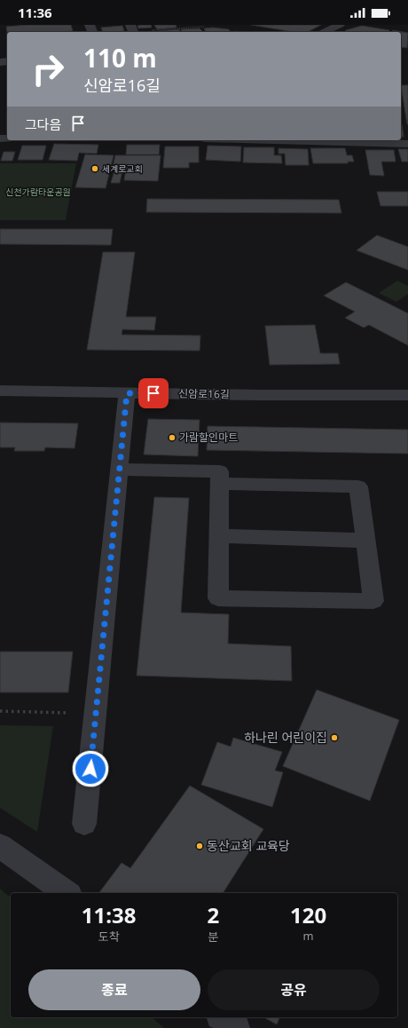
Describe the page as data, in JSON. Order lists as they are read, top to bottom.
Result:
{
  "streets": {
    "street": ["신암로16길"]
  },
  "parks": ["신천가람타운공원"],
  "places": [
    "세계로교회",
    "가람할인마트",
    "하나린 어린이집",
    "동산교회 교육당"
  ],
  "page": {
    "status": "11:36",
    "turn": ["110 m", "신암로16길"],
    "then": "그다음",
    "eta": [
      "11:38",
      "도착",
      "2",
      "분",
      "120",
      "m"
    ],
    "buttons": ["종료", "공유"]
  }
}
